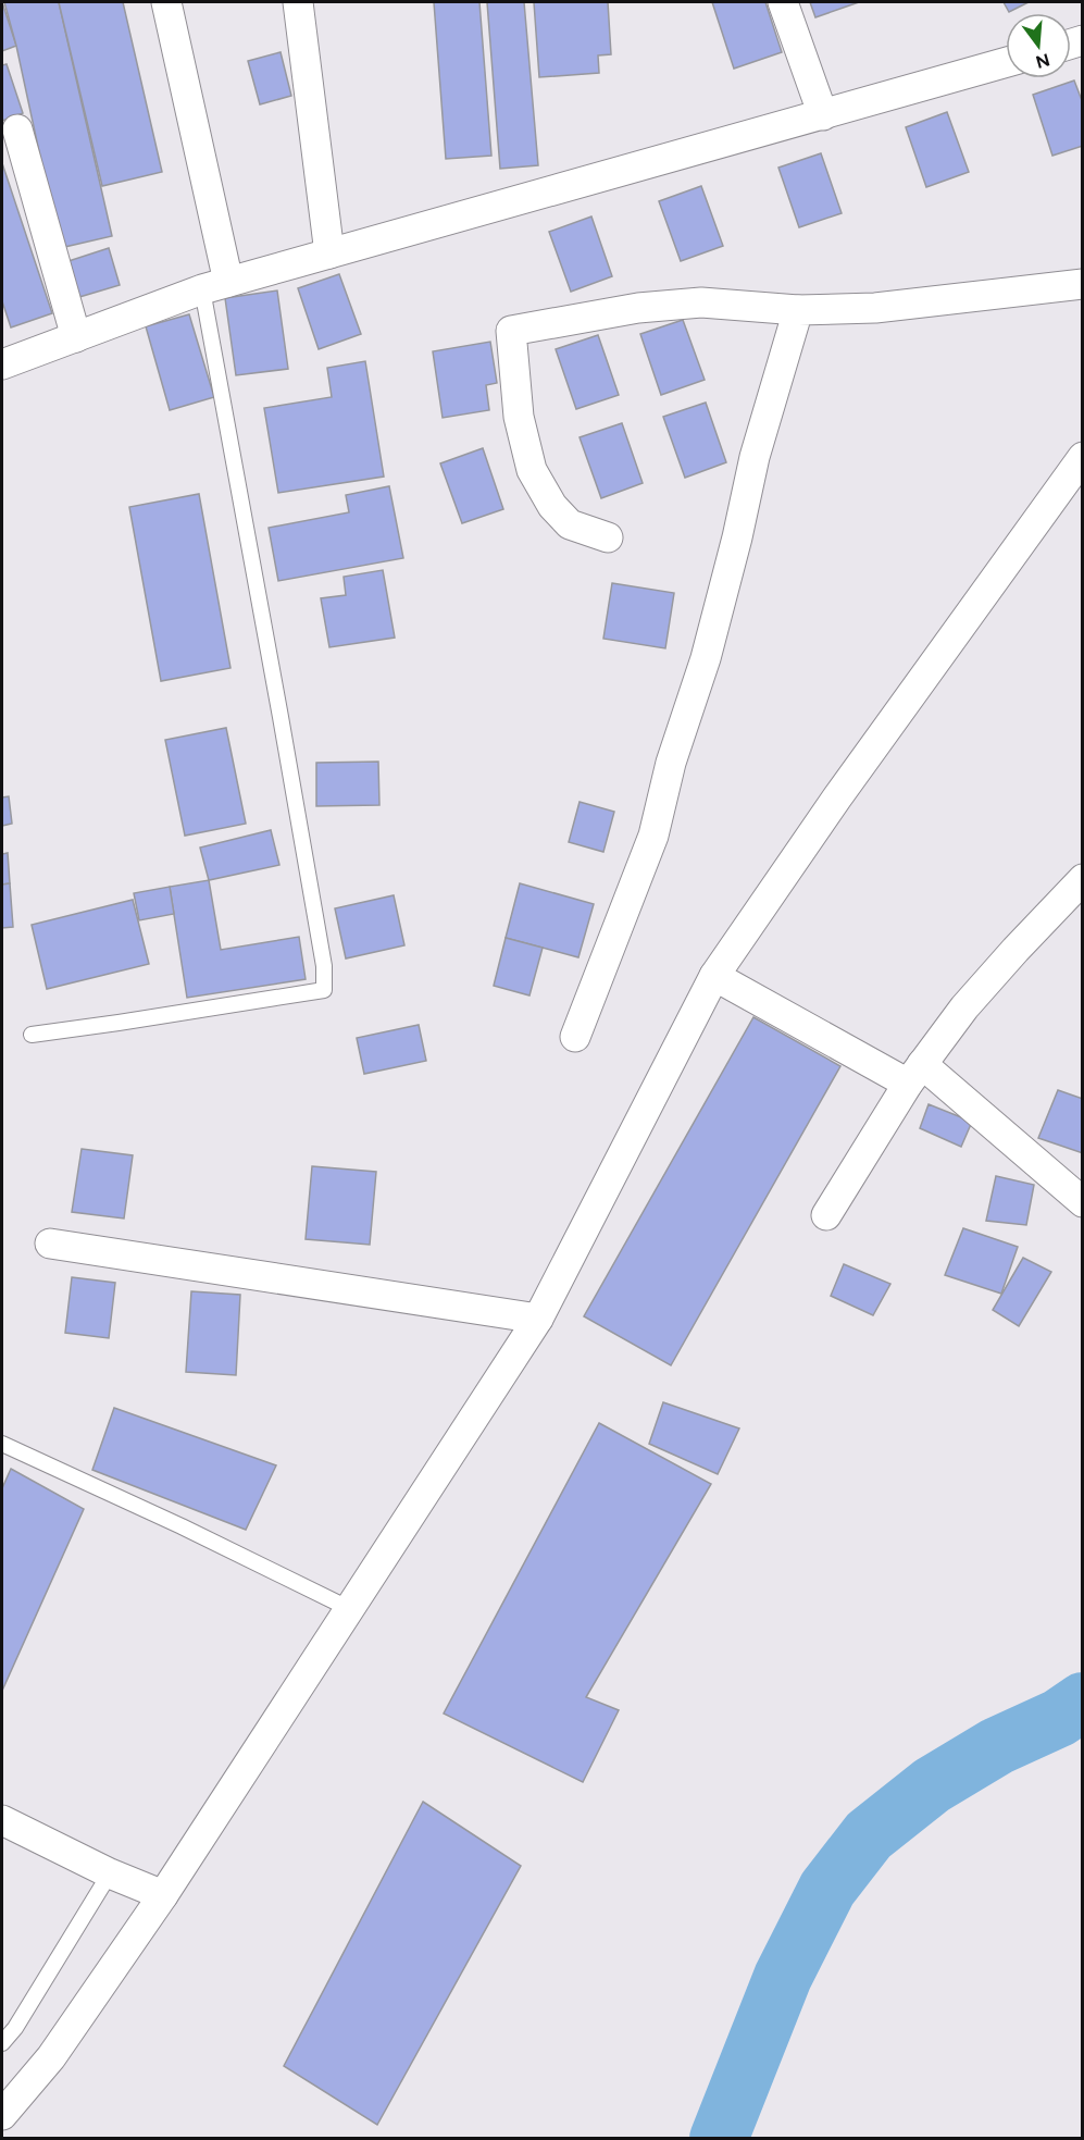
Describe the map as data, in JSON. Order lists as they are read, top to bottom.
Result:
{
  "north": "bottom"
}
